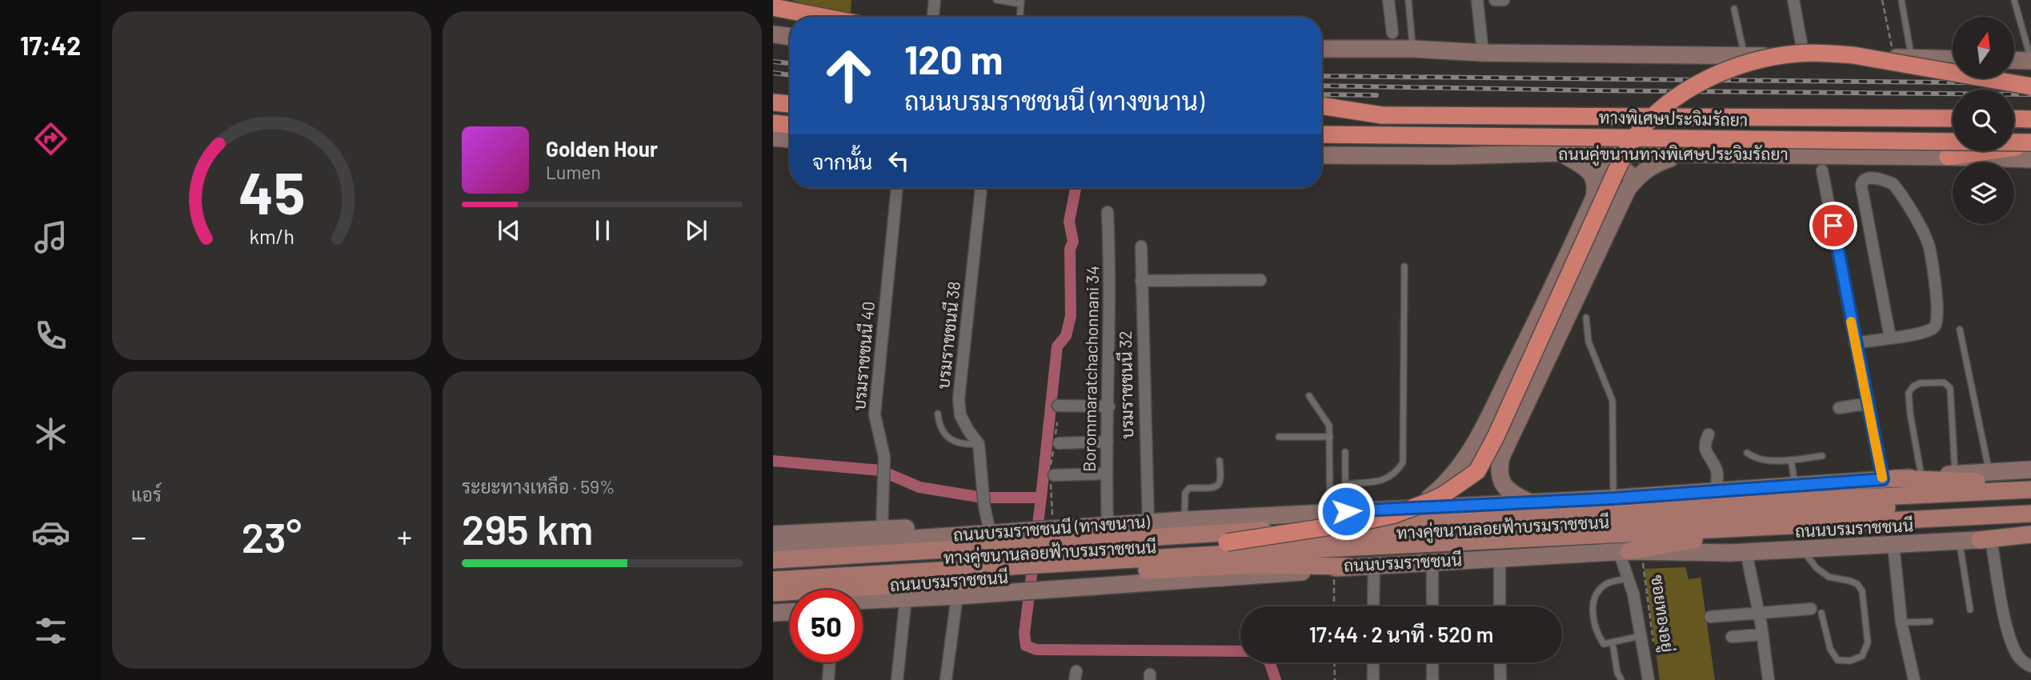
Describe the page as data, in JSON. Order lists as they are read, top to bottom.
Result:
{
  "streets": {
    "highway": ["ทางพิเศษประจิมรัถยา"],
    "main road": [
      "ถนนคู่ขนานทางพิเศษประจิมรัถยา",
      "ทางคู่ขนานลอยฟ้าบรมราชชนนี",
      "ถนนบรมราชชนนี (ทางขนาน)",
      "ถนนบรมราชชนนี"
    ],
    "street": [
      "บรมราชชนนี 38",
      "บรมราชชนนี 40",
      "Borommaratchachonnani 34",
      "บรมราชชนนี 32"
    ],
    "path": ["ซอยทองอยู่"]
  },
  "crossings": [
    ["Borommaratchachonnani 34", "ถนนบรมราชชนนี (ทางขนาน)"],
    ["บรมราชชนนี 32", "ถนนบรมราชชนนี (ทางขนาน)"],
    ["ถนนบรมราชชนนี (ทางขนาน)", "ถนนบรมราชชนนี"],
    ["ถนนบรมราชชนนี", "ซอยทองอยู่"]
  ],
  "north": "top",
  "page": {
    "tabs": "17:42",
    "turn": ["120 m", "ถนนบรมราชชนนี (ทางขนาน)"],
    "song": ["Golden Hour", "Lumen"],
    "then": "จากนั้น",
    "tile": [
      "แอร์",
      ["ระยะทางเหลือ · 59%", "295 km"]
    ],
    "heat": ["−", "23°", "+"],
    "limit": "50",
    "trip": "17:44 · 2 นาที · 520 m",
    "gauge": ["45", "km/h"]
  }
}
